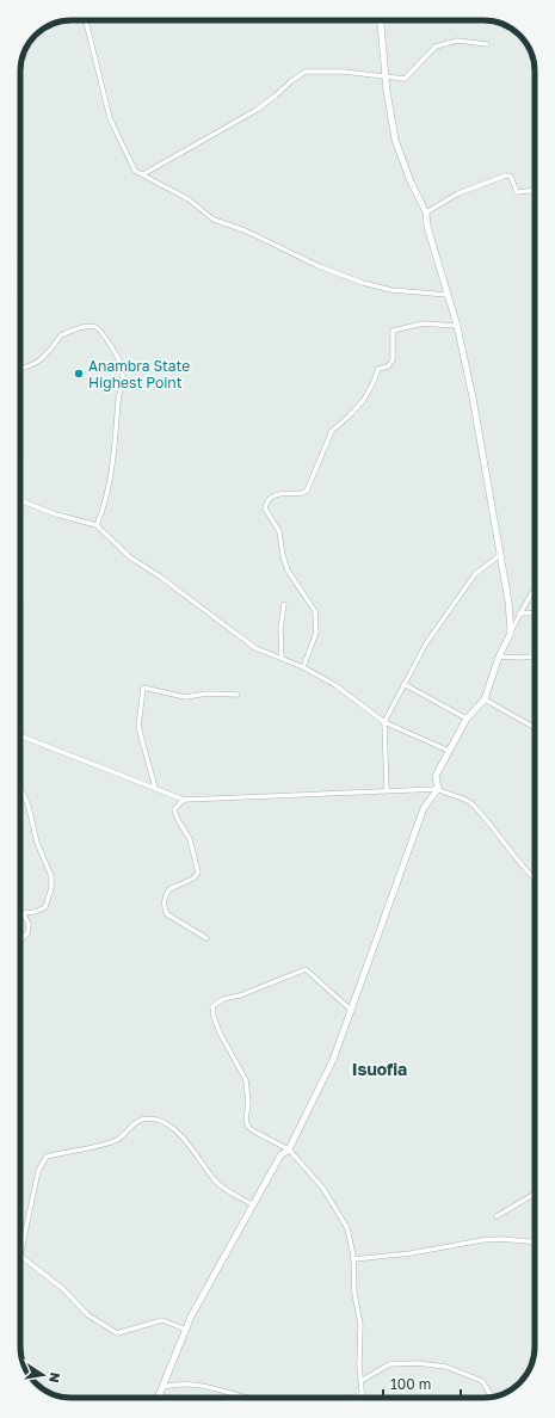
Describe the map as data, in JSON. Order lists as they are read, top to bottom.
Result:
{
  "districts": ["Isuofia"],
  "places": ["Anambra State Highest Point"],
  "scale_bar": "100 m",
  "north": "right"
}
